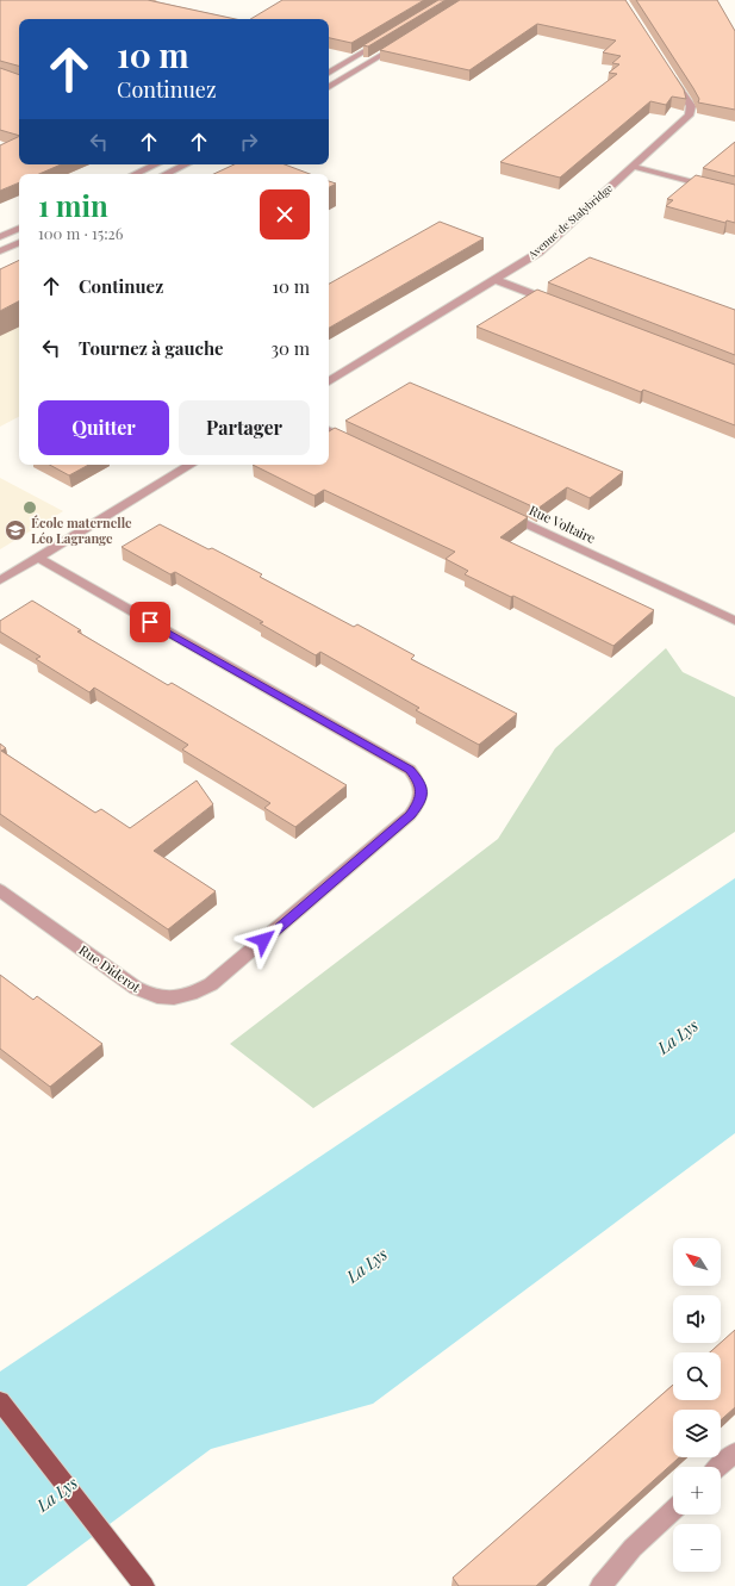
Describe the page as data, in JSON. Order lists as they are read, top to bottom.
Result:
{
  "streets": {
    "street": ["Avenue de Stalybridge", "Rue Voltaire", "Rue Diderot"]
  },
  "water": ["La Lys"],
  "places": {
    "school or university": ["École maternelle Léo Lagrange"]
  },
  "north": "top left",
  "page": {
    "turn": ["10 m", "Continuez"],
    "heading": ["1 min", "100 m · 15:26"],
    "list": [
      {
        "name": "Continuez",
        "value": "10 m"
      },
      {
        "name": "Tournez à gauche",
        "value": "30 m"
      }
    ],
    "buttons": ["Quitter", "Partager"],
    "map_buttons": ["+", "−"]
  }
}
